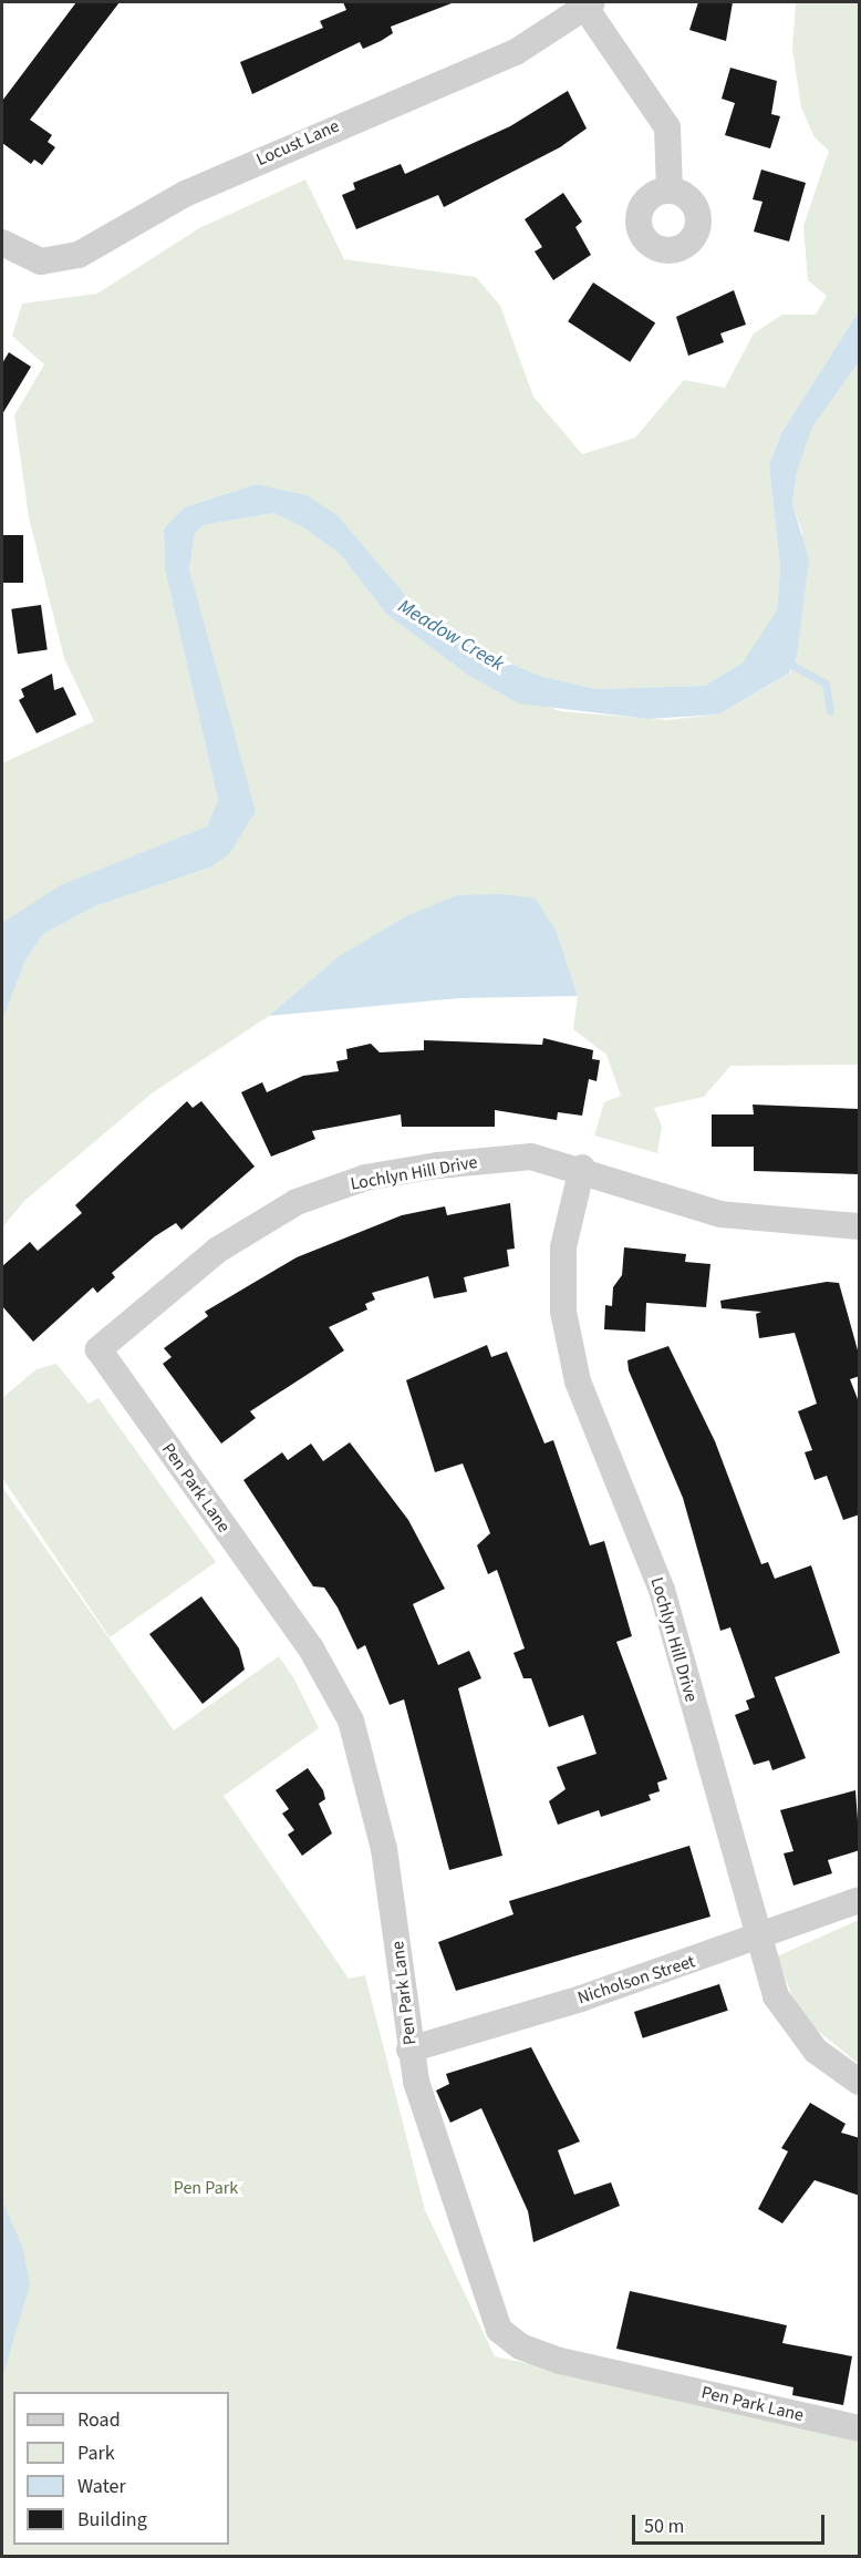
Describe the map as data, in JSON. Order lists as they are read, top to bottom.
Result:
{
  "streets": {
    "street": [
      "Locust Lane",
      "Lochlyn Hill Drive",
      "Pen Park Lane",
      "Nicholson Street"
    ]
  },
  "crossings": [
    ["Lochlyn Hill Drive", "Pen Park Lane"],
    ["Lochlyn Hill Drive", "Nicholson Street"],
    ["Pen Park Lane", "Nicholson Street"]
  ],
  "water": ["Meadow Creek"],
  "parks": ["Pen Park"],
  "legend": [
    "Road",
    "Park",
    "Water",
    "Building"
  ],
  "scale_bar": "50 m"
}
